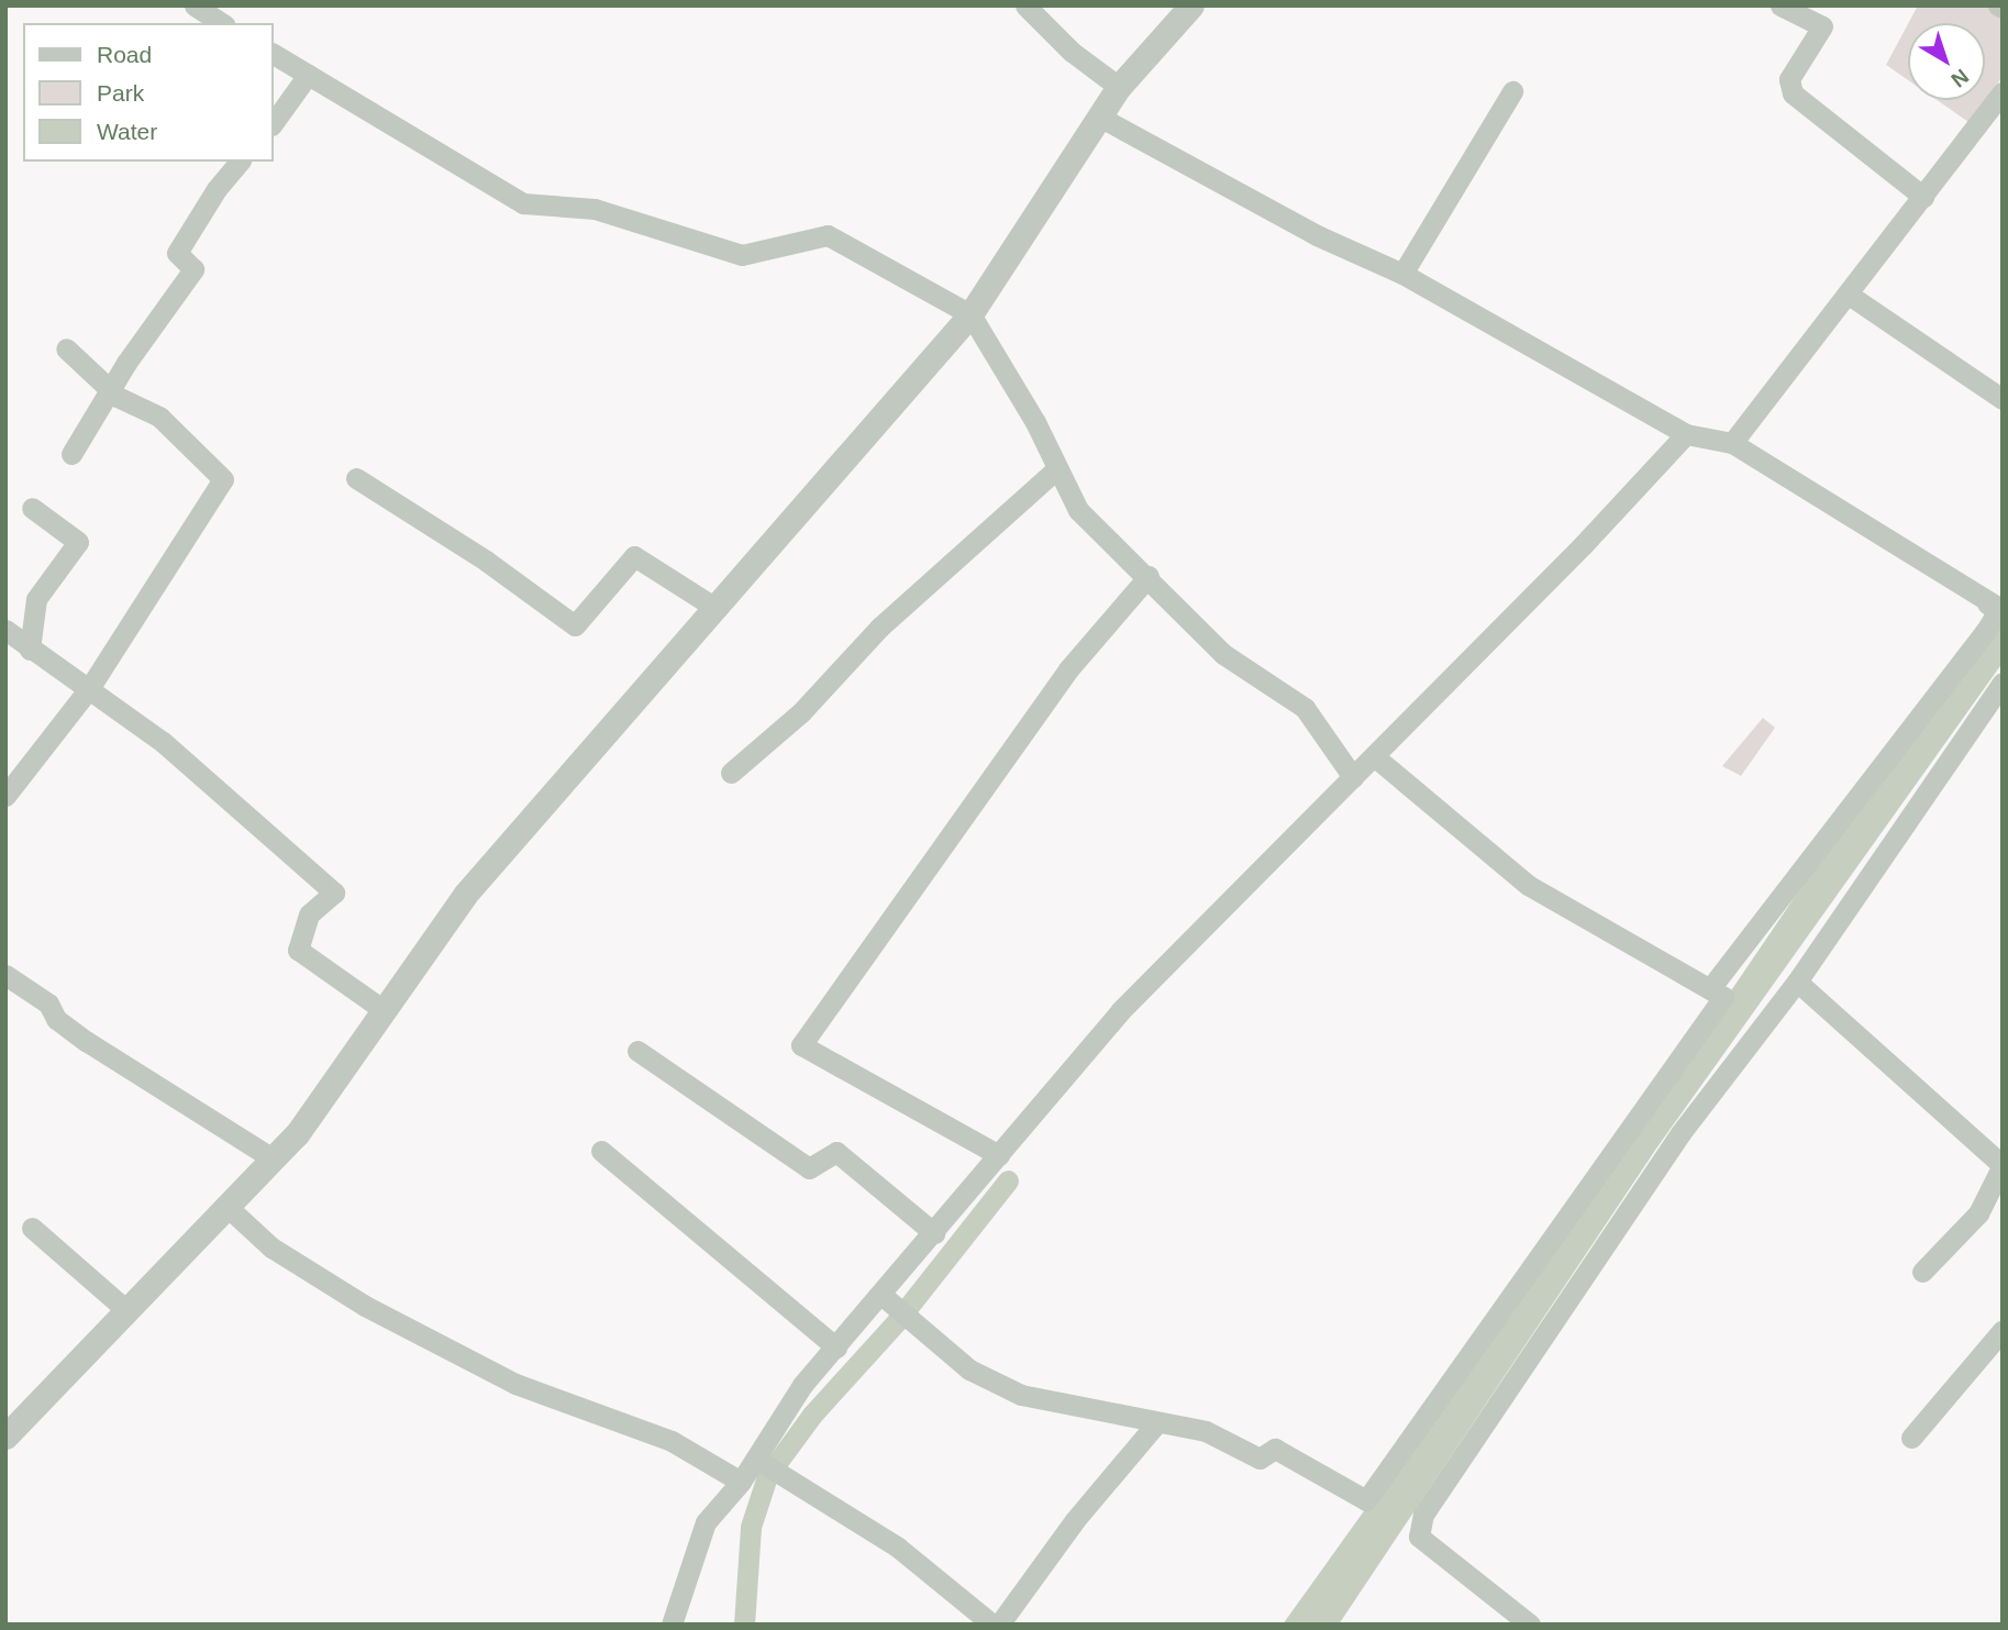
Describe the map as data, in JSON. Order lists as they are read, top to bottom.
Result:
{
  "legend": ["Road", "Park", "Water"],
  "north": "bottom right"
}
